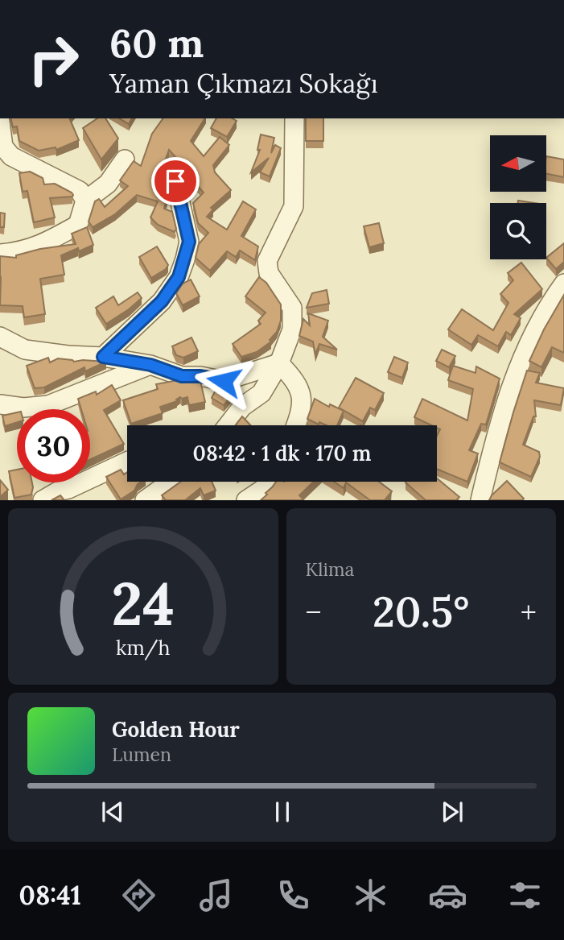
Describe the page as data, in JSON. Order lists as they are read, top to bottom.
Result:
{
  "north": "left",
  "page": {
    "turn": ["60 m", "Yaman Çıkmazı Sokağı"],
    "limit": "30",
    "trip": "08:42 · 1 dk · 170 m",
    "tile": "Klima",
    "heat": ["−", "20.5°", "+"],
    "song": ["Golden Hour", "Lumen"],
    "tabs": "08:41",
    "gauge": ["24", "km/h"]
  }
}
